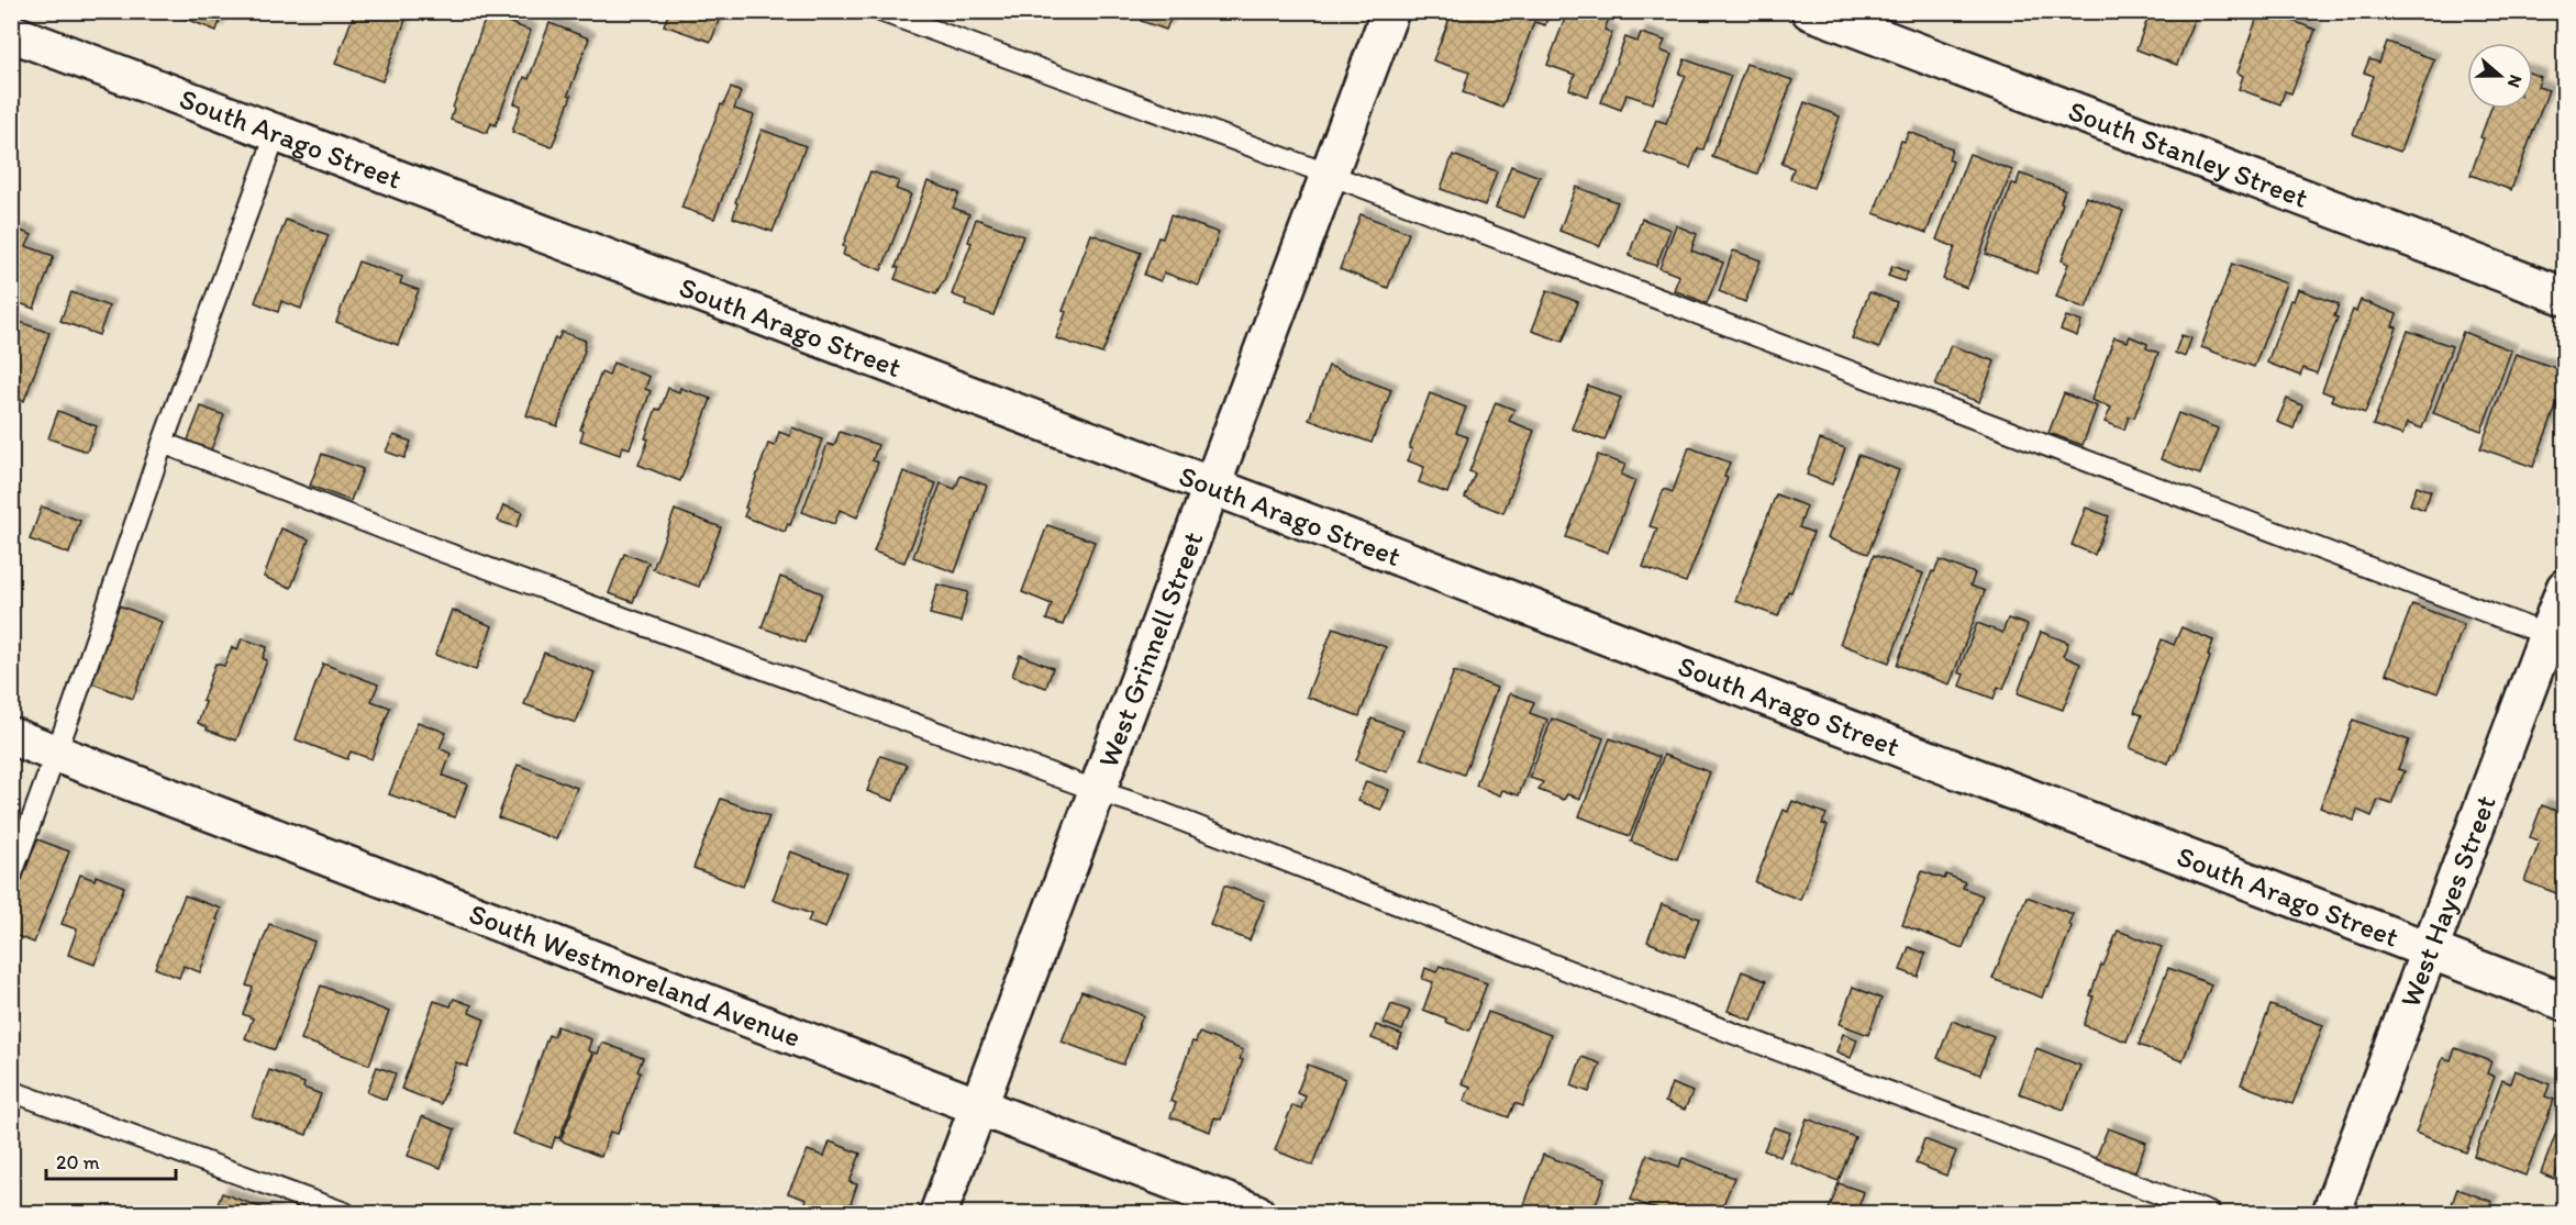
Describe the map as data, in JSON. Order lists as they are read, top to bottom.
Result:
{
  "streets": {
    "street": [
      "South Arago Street",
      "South Stanley Street",
      "West Grinnell Street",
      "West Hayes Street",
      "South Westmoreland Avenue"
    ]
  },
  "crossings": [
    ["South Arago Street", "West Grinnell Street"],
    ["South Arago Street", "West Hayes Street"],
    ["West Grinnell Street", "South Westmoreland Avenue"]
  ],
  "scale_bar": "20 m",
  "north": "right"
}
